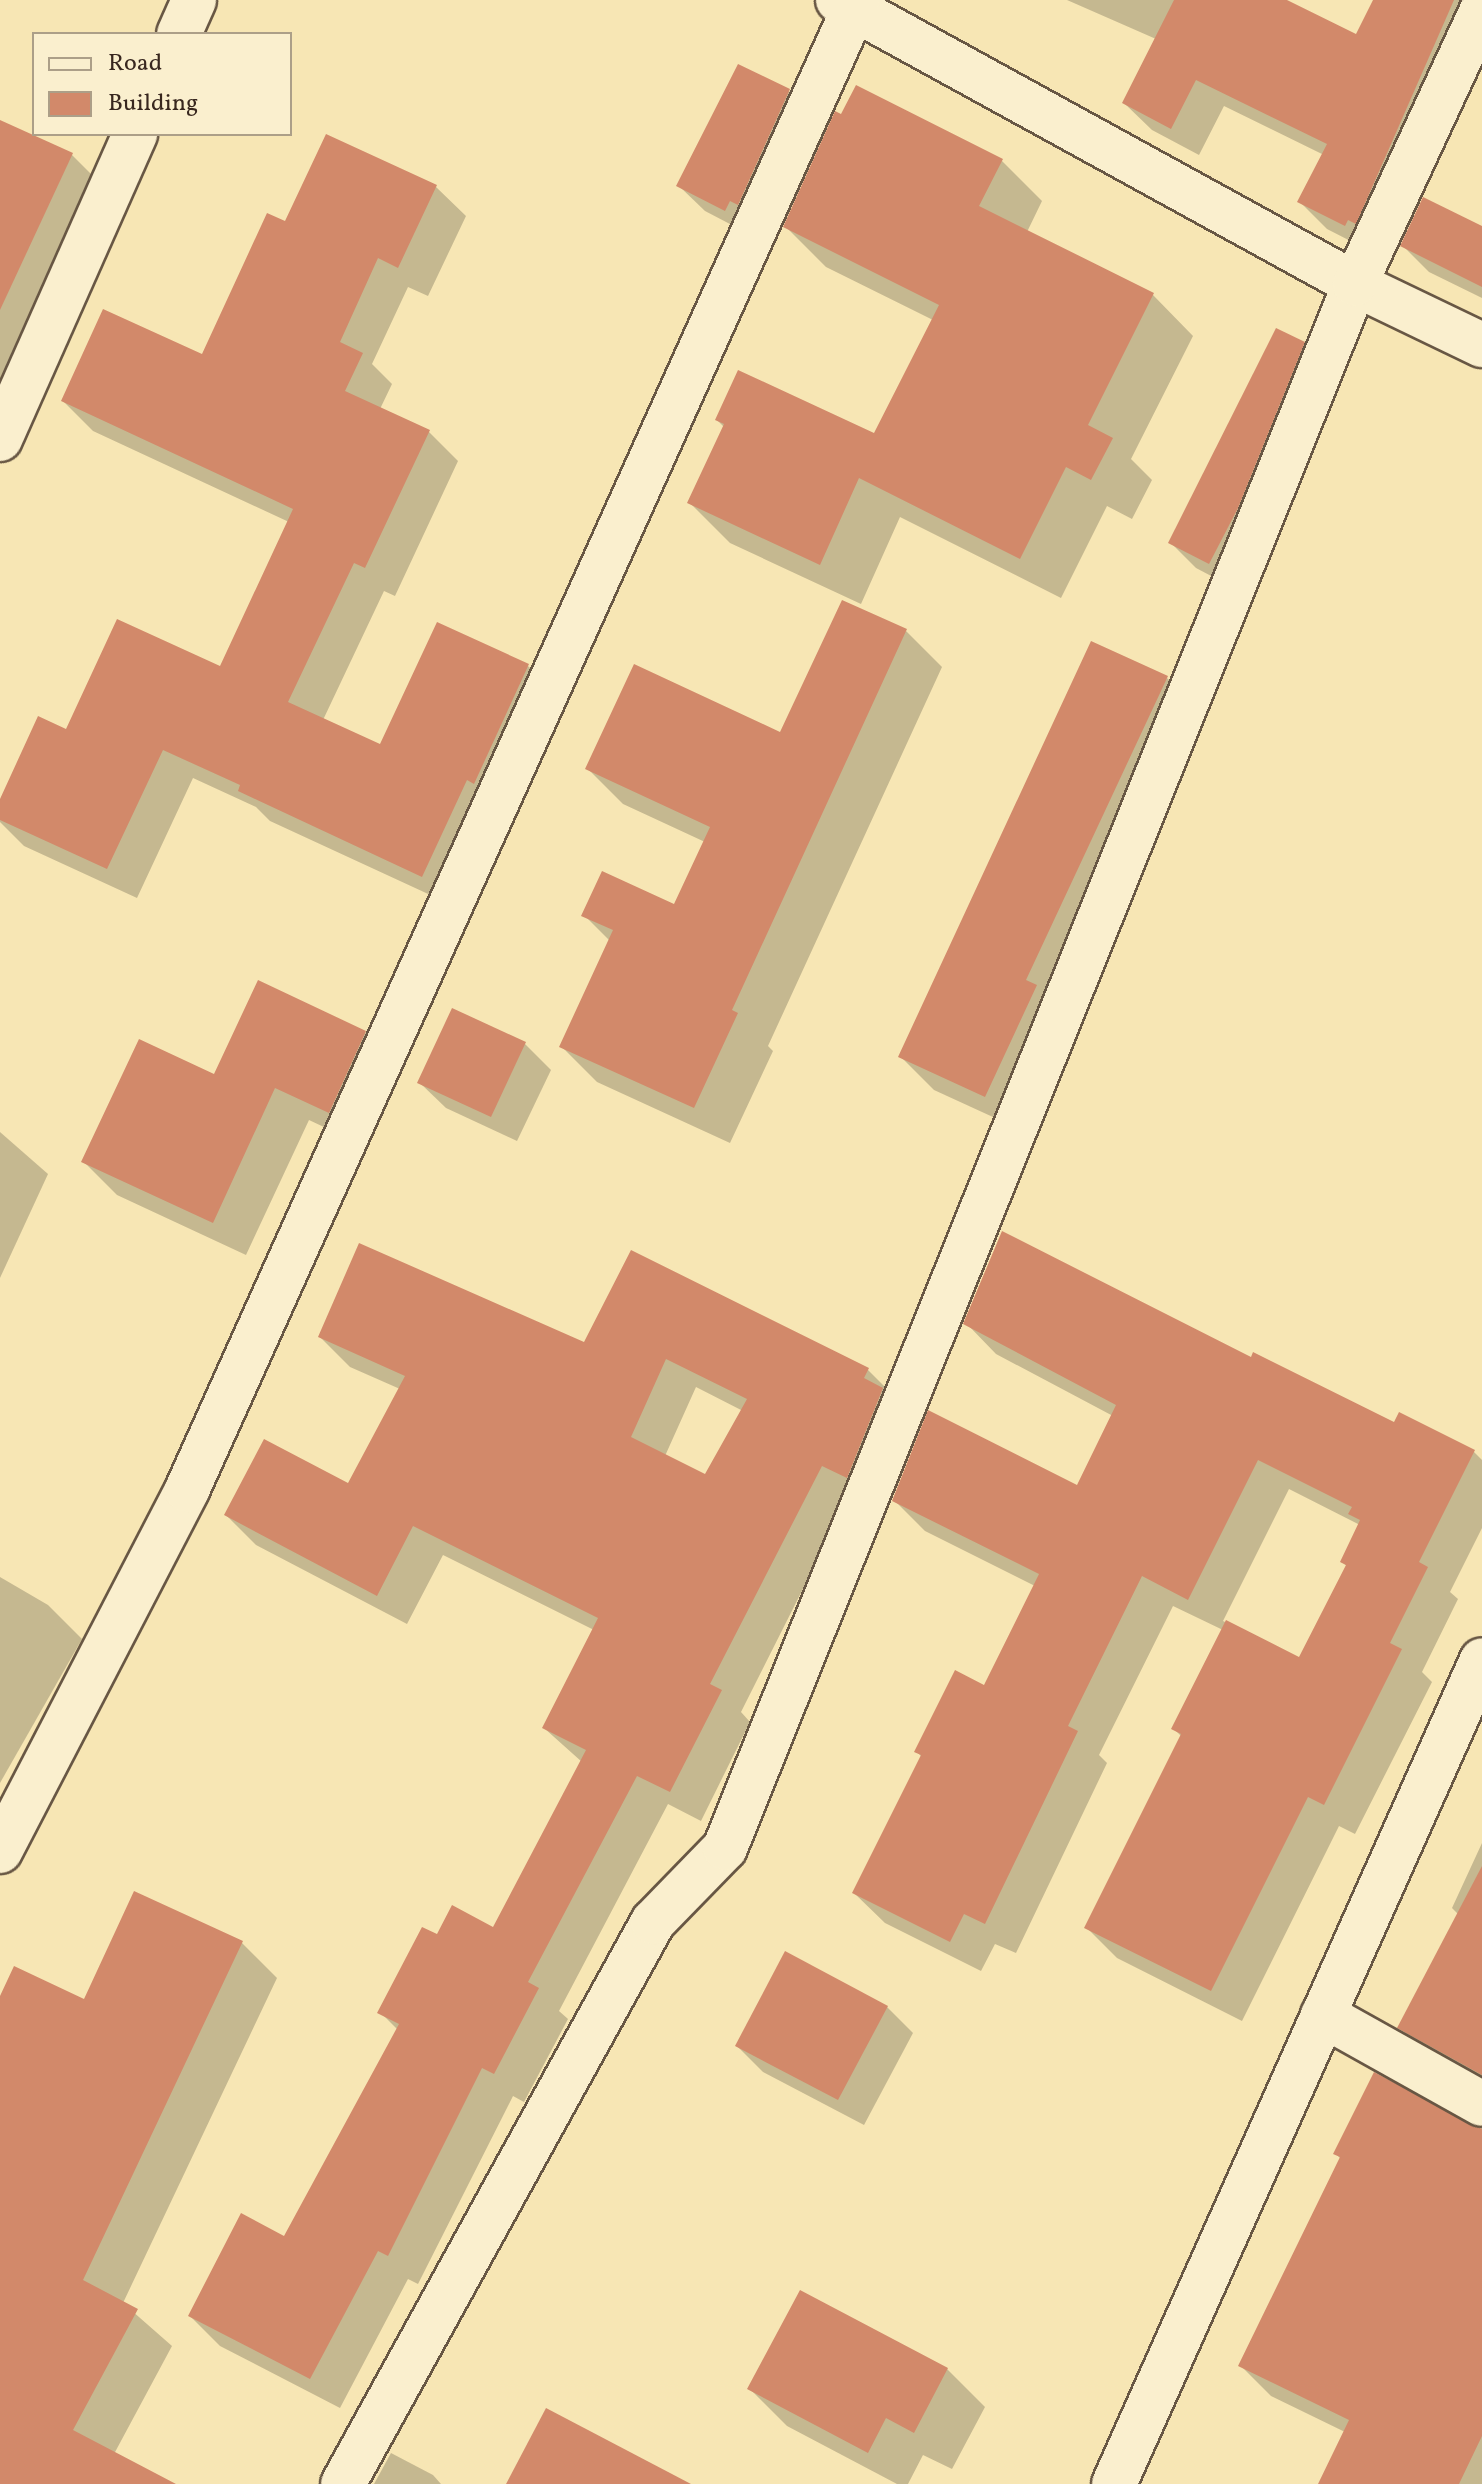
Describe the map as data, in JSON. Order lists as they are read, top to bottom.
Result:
{
  "legend": ["Road", "Building"]
}
